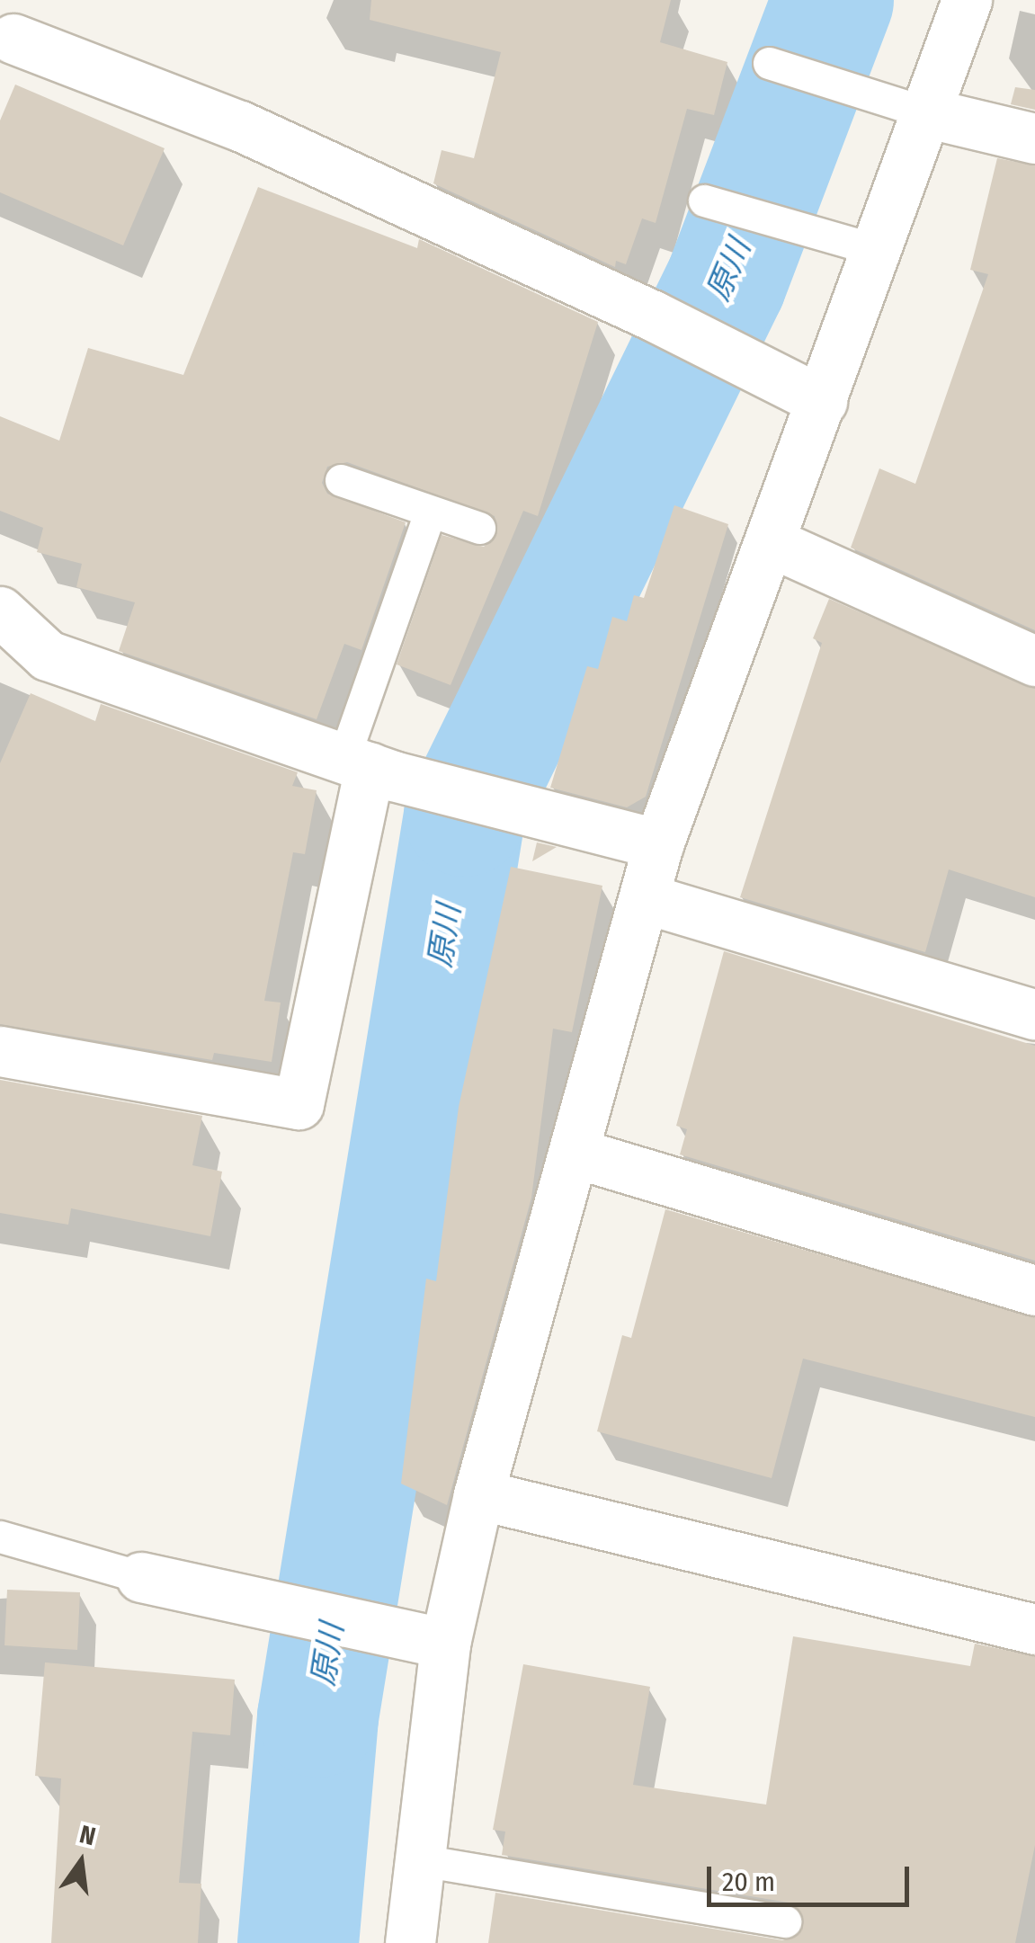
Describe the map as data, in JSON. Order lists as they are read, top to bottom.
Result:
{
  "water": ["原川"],
  "scale_bar": "20 m",
  "north": "top"
}
